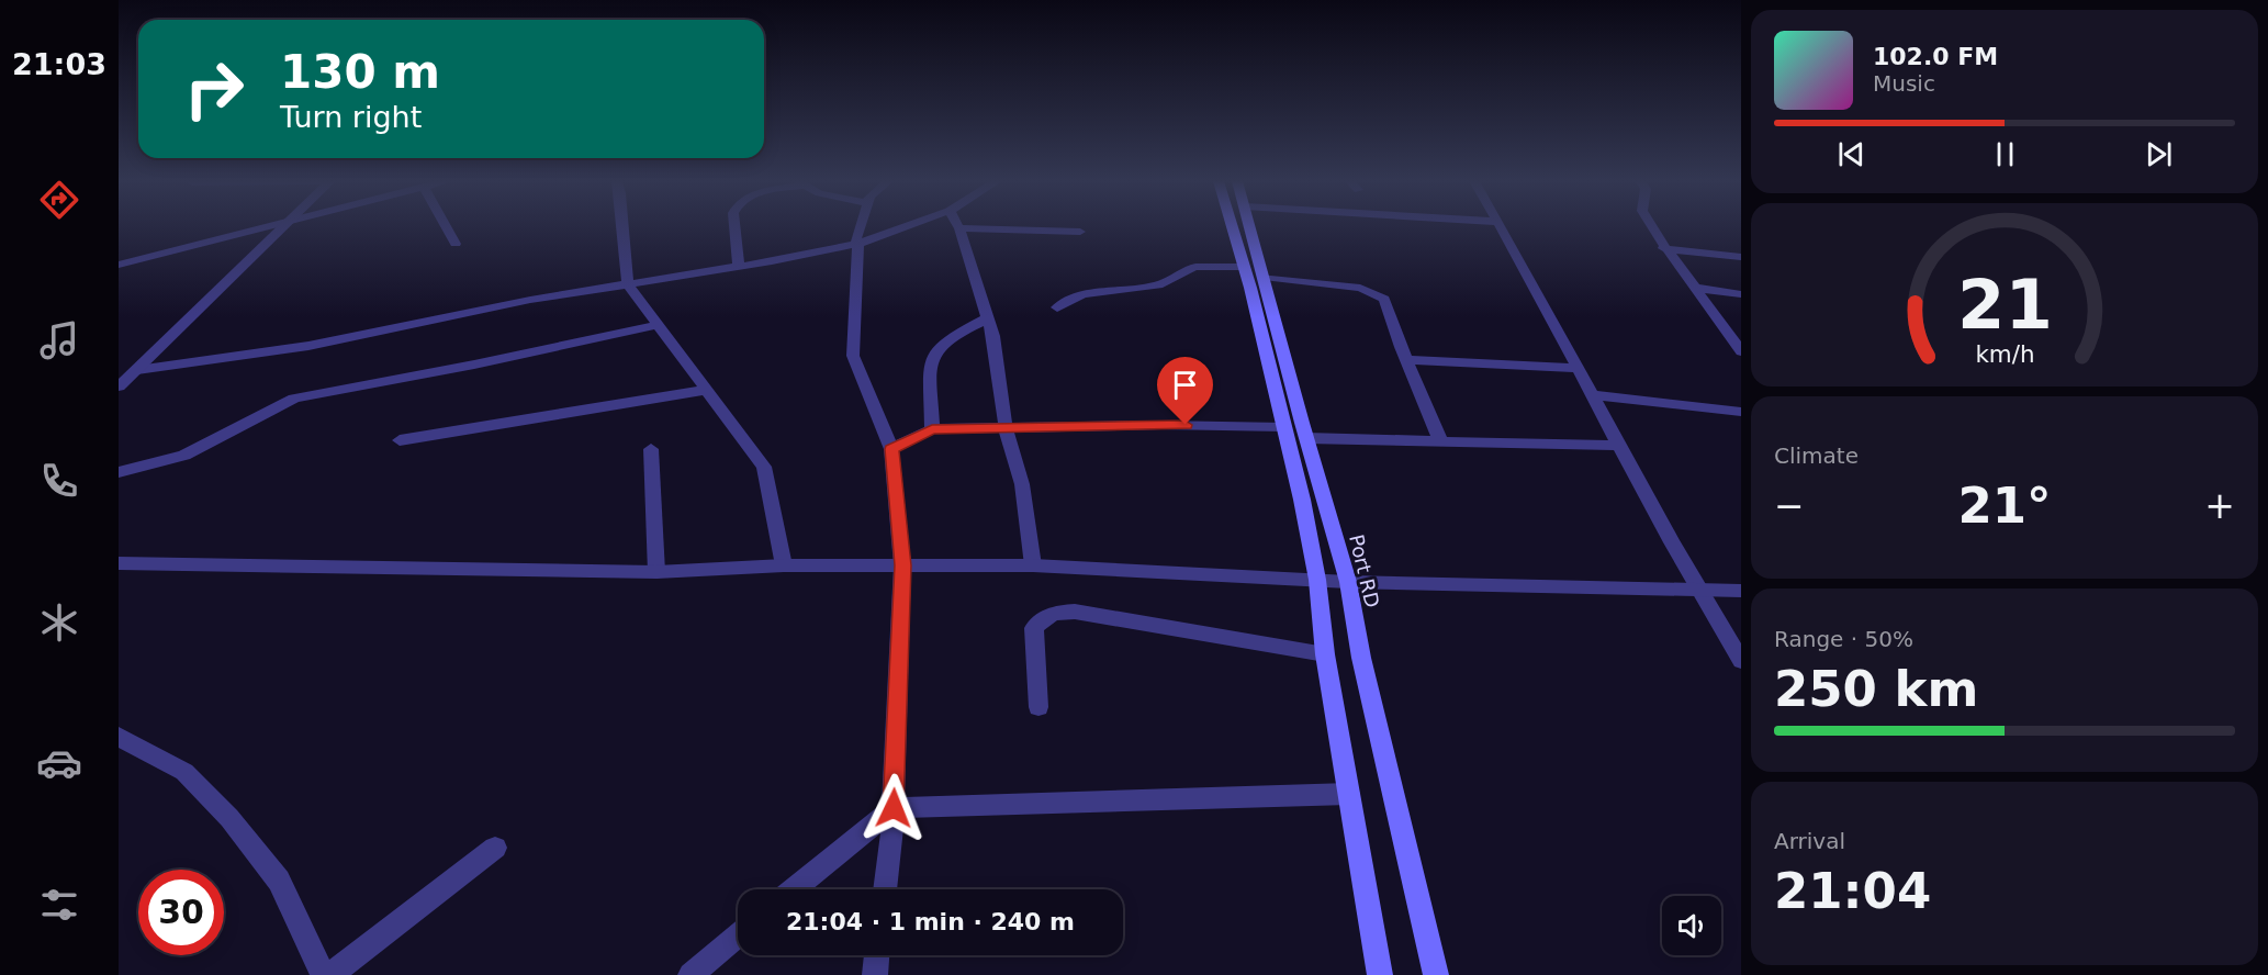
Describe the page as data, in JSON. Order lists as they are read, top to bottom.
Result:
{
  "streets": {
    "main road": ["Port RD"]
  },
  "page": {
    "tabs": "21:03",
    "turn": ["130 m", "Turn right"],
    "song": ["102.0 FM", "Music"],
    "tile": [
      "Climate",
      ["Range · 50%", "250 km"],
      ["Arrival", "21:04"]
    ],
    "heat": ["−", "21°", "+"],
    "limit": "30",
    "trip": "21:04 · 1 min · 240 m",
    "gauge": ["21", "km/h"]
  }
}
